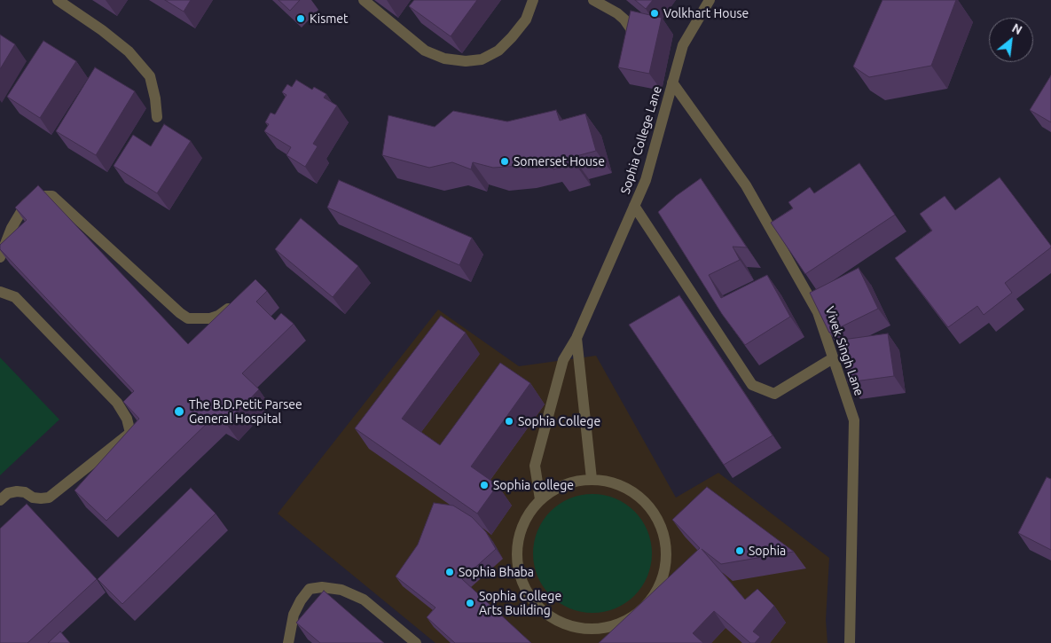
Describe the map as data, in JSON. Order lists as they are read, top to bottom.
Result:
{
  "streets": {
    "street": ["Sophia College Lane", "Vivek Singh Lane"]
  },
  "crossings": [
    ["Sophia College Lane", "Vivek Singh Lane"]
  ],
  "places": [
    "Volkhart House",
    "Kismet",
    "Somerset House",
    "The B.D.Petit Parsee General Hospital",
    "Sophia College",
    "Sophia college",
    "Sophia",
    "Sophia Bhaba",
    "Sophia College Arts Building"
  ],
  "north": "top right"
}
